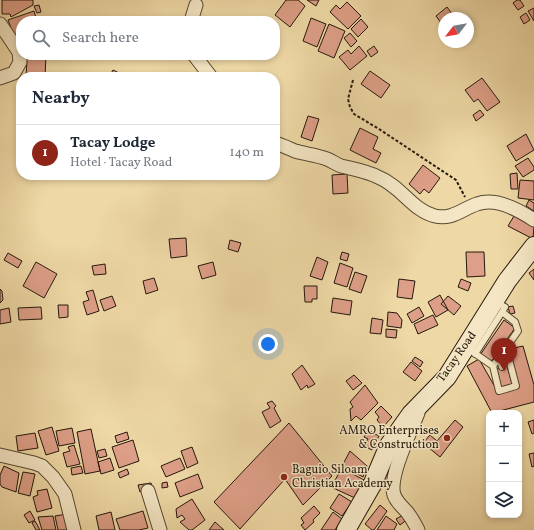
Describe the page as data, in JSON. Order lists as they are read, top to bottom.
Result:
{
  "streets": {
    "main road": ["Tacay Road"]
  },
  "places": ["AMRO Enterprises & Construction", "Baguio Siloam Christian Academy"],
  "north": "bottom left",
  "page": {
    "search": "Search here",
    "heading": "Nearby",
    "list": [
      {
        "mark": "1",
        "name": "Tacay Lodge",
        "note": "Hotel · Tacay Road",
        "value": "140 m"
      }
    ],
    "pins": "1",
    "map_buttons": ["+", "−"]
  }
}
